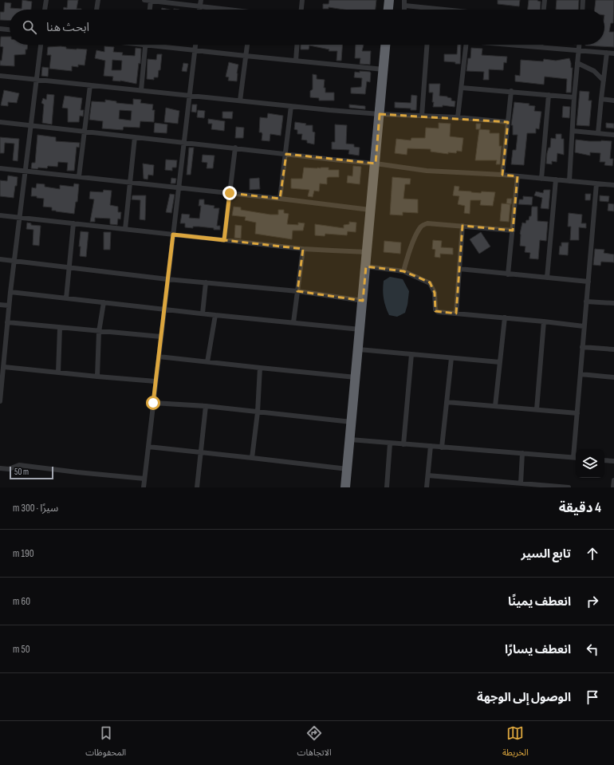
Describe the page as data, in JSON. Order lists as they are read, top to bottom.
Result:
{
  "scale_bar": "50 m",
  "page": {
    "search": "ابحث هنا",
    "scale": "50 m",
    "heading": ["4 دقيقة", "سيرًا · 300 m"],
    "list": [
      ["تابع السير", "190 m"],
      ["انعطف يمينًا", "60 m"],
      ["انعطف يسارًا", "50 m"],
      "الوصول إلى الوجهة"
    ],
    "nav": ["الخريطة", "الاتجاهات", "المحفوظات"]
  }
}
